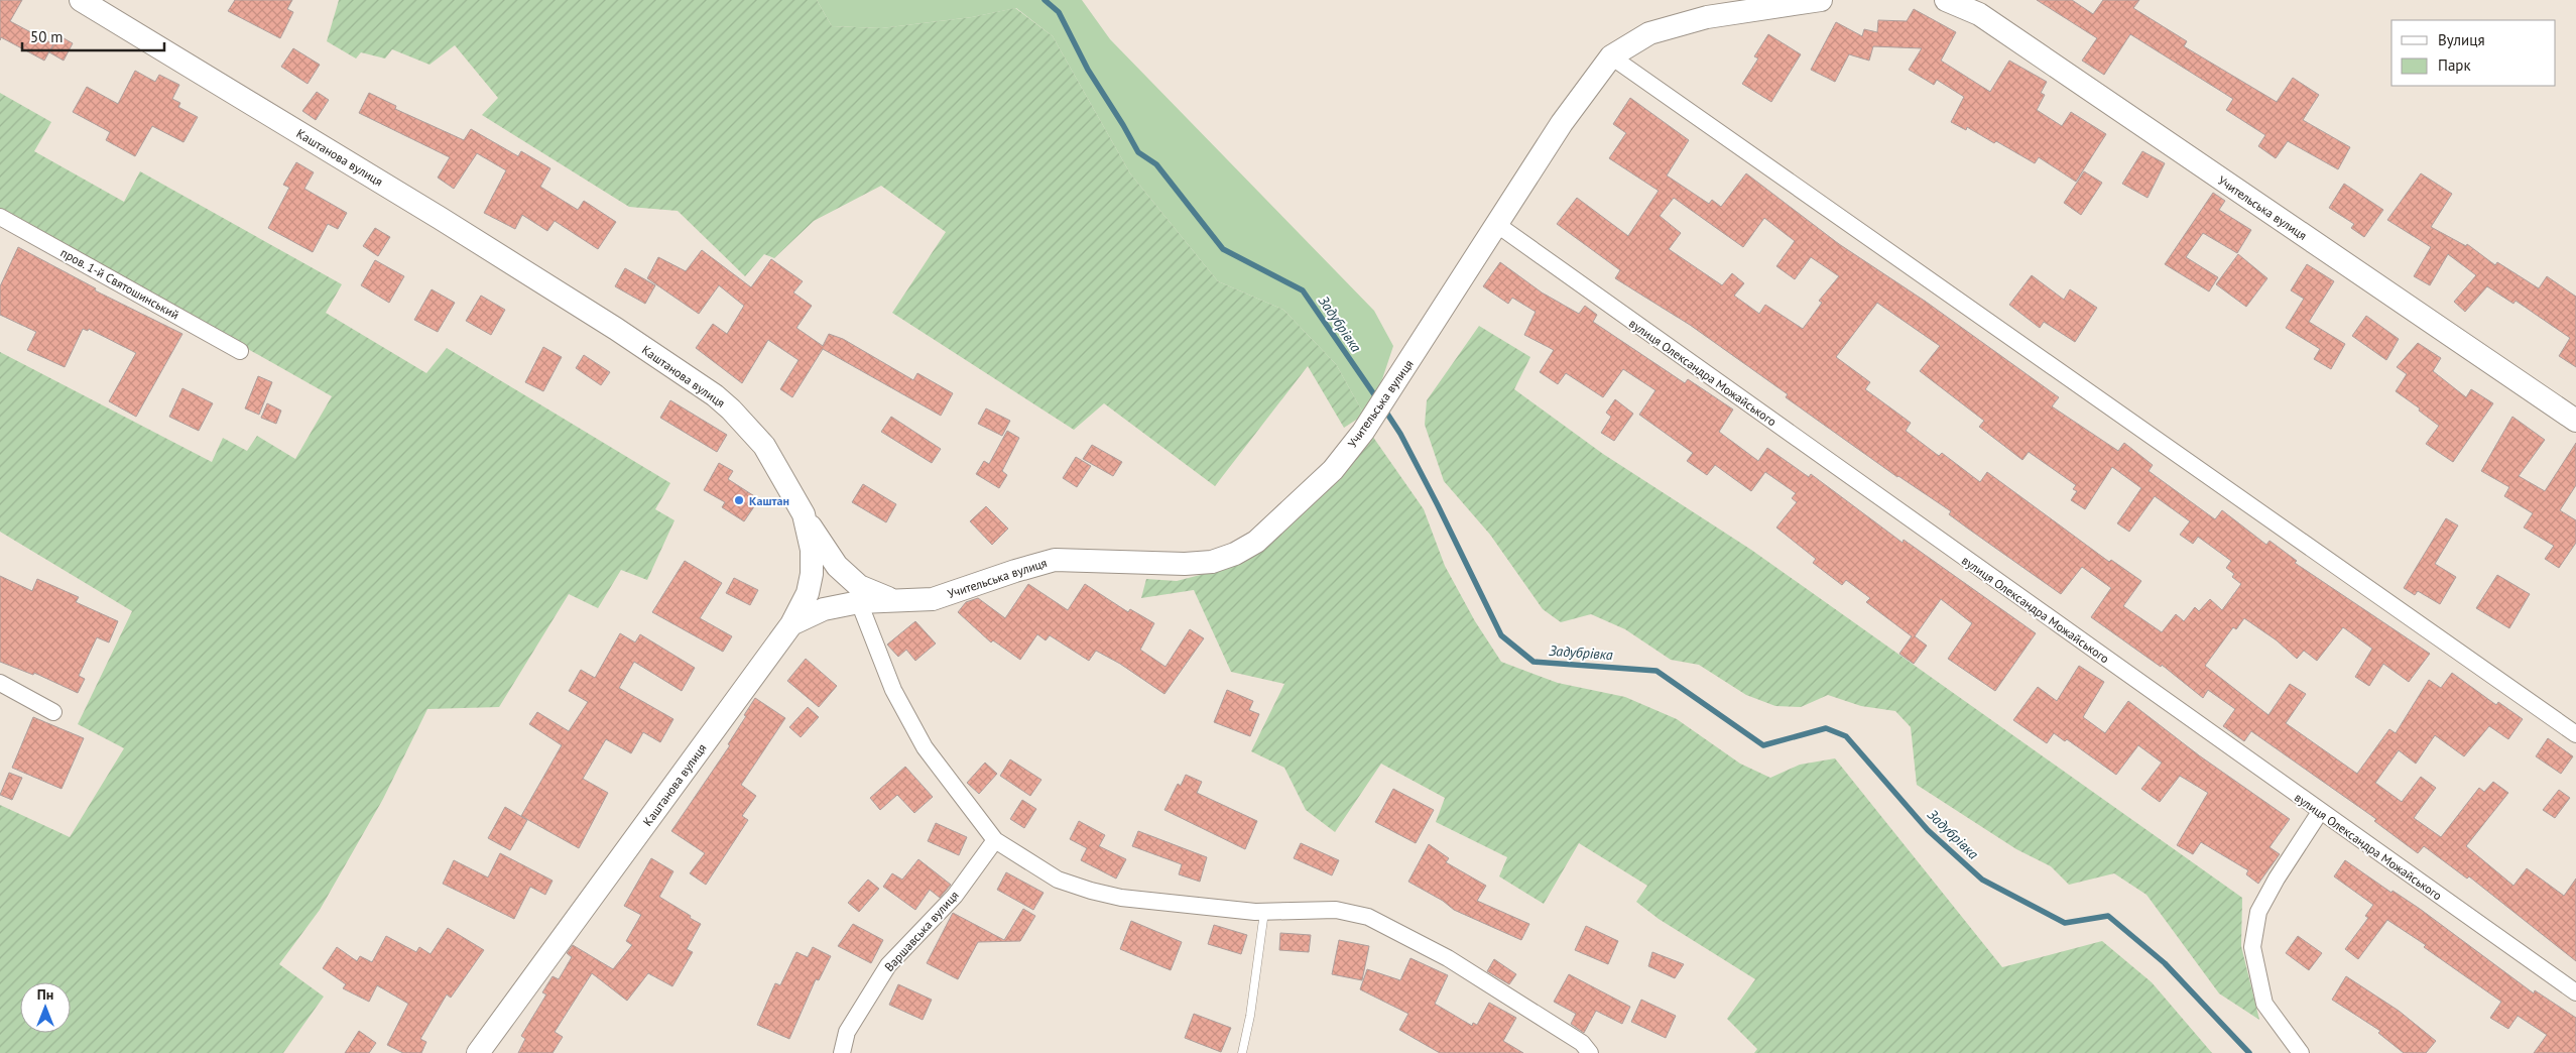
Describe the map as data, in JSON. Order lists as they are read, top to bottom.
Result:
{
  "streets": {
    "main road": ["Каштанова вулиця", "Учительська вулиця"],
    "street": ["пров. 1-й Святошинський", "вулиця Олександра Можайського", "Варшавська вулиця"]
  },
  "crossings": [
    ["Каштанова вулиця", "Учительська вулиця"],
    ["Учительська вулиця", "вулиця Олександра Можайського"]
  ],
  "water": ["Задубрівка"],
  "places": ["Каштан"],
  "legend": ["Вулиця", "Парк"],
  "scale_bar": "50 m",
  "north": "top"
}
